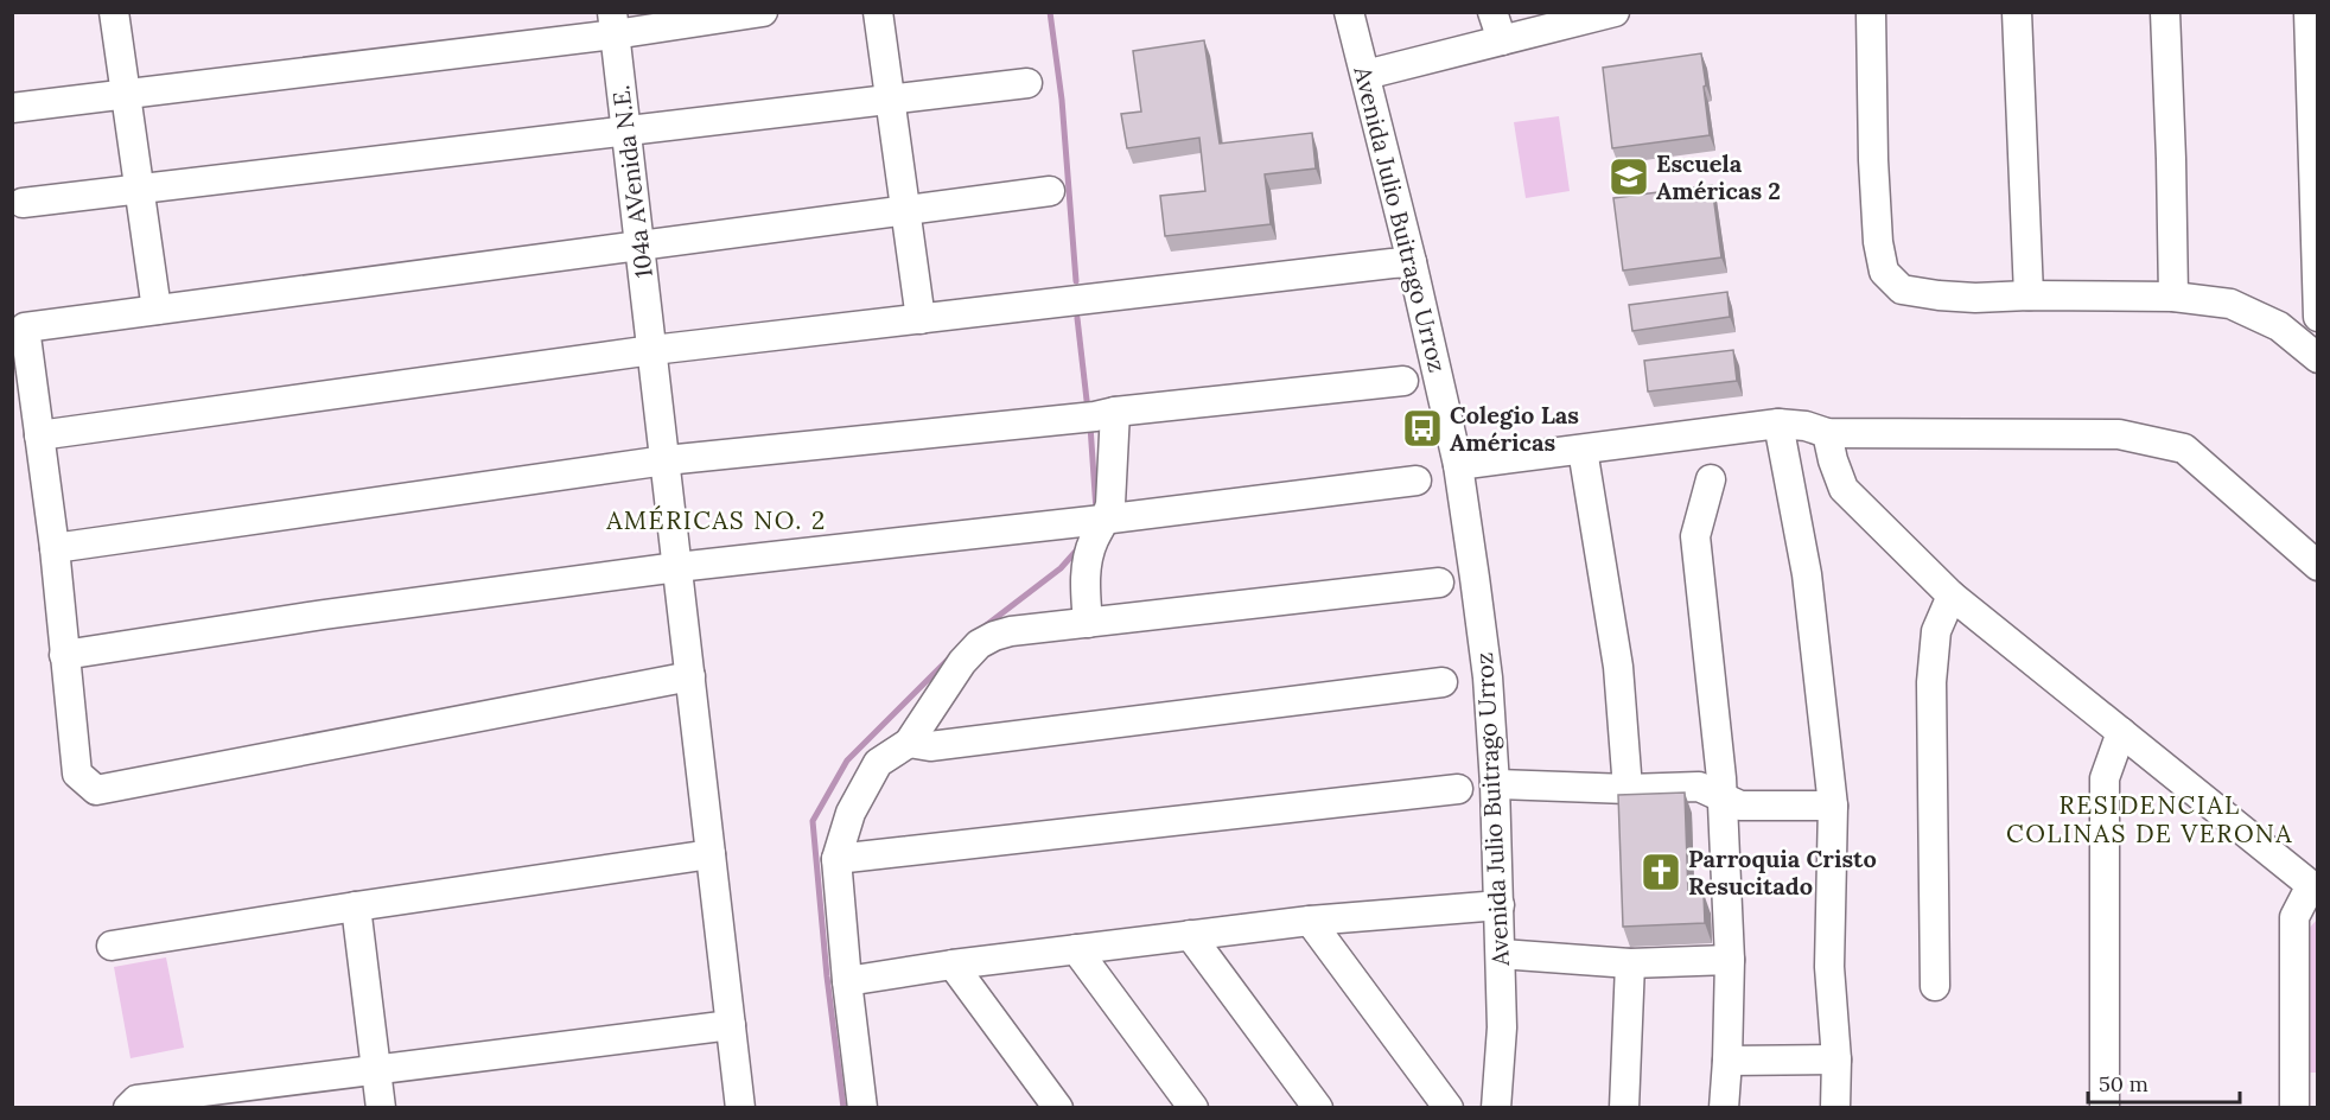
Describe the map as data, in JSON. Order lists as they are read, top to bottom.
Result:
{
  "streets": {
    "street": ["104a AVenida N.E.", "Avenida Julio Buitrago Urroz"]
  },
  "districts": ["AMÉRICAS NO. 2", "RESIDENCIAL COLINAS DE VERONA"],
  "places": {
    "school or university": ["Escuela Américas 2"],
    "bus stop": ["Colegio Las Américas"],
    "church": ["Parroquia Cristo Resucitado"]
  },
  "scale_bar": "50 m"
}
